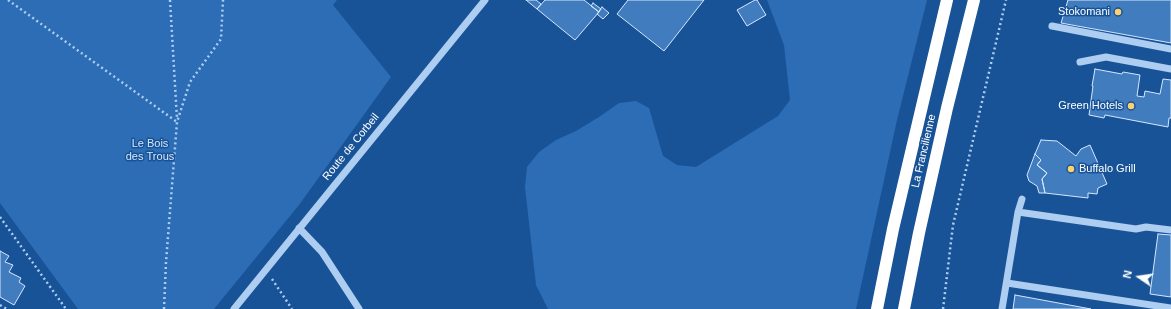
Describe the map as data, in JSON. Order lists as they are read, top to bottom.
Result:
{
  "streets": {
    "highway": ["La Francilienne"],
    "street": ["Route de Corbeil"]
  },
  "parks": ["Le Bois des Trous"],
  "places": ["Stokomani", "Green Hotels", "Buffalo Grill"],
  "north": "left"
}
